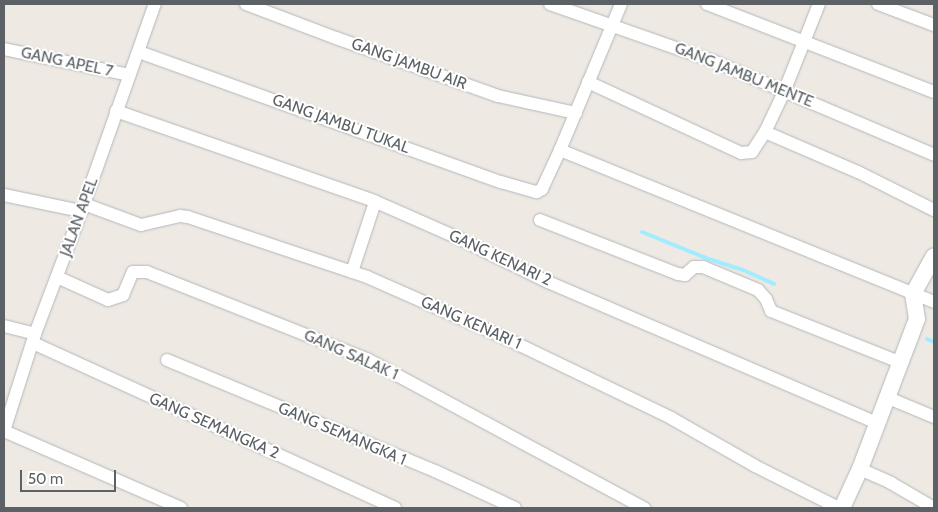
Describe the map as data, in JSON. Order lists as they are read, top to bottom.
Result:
{
  "streets": {
    "street": [
      "GANG APEL 7",
      "GANG JAMBU AIR",
      "GANG JAMBU MENTE",
      "GANG JAMBU TUKAL",
      "JALAN APEL",
      "GANG KENARI 2",
      "GANG KENARI 1",
      "GANG SALAK 1",
      "GANG SEMANGKA 2",
      "GANG SEMANGKA 1"
    ]
  },
  "crossings": [
    ["GANG APEL 7", "JALAN APEL"],
    ["GANG JAMBU TUKAL", "JALAN APEL"],
    ["JALAN APEL", "GANG KENARI 2"],
    ["JALAN APEL", "GANG KENARI 1"],
    ["JALAN APEL", "GANG SALAK 1"],
    ["JALAN APEL", "GANG SEMANGKA 2"]
  ],
  "scale_bar": "50 m"
}
